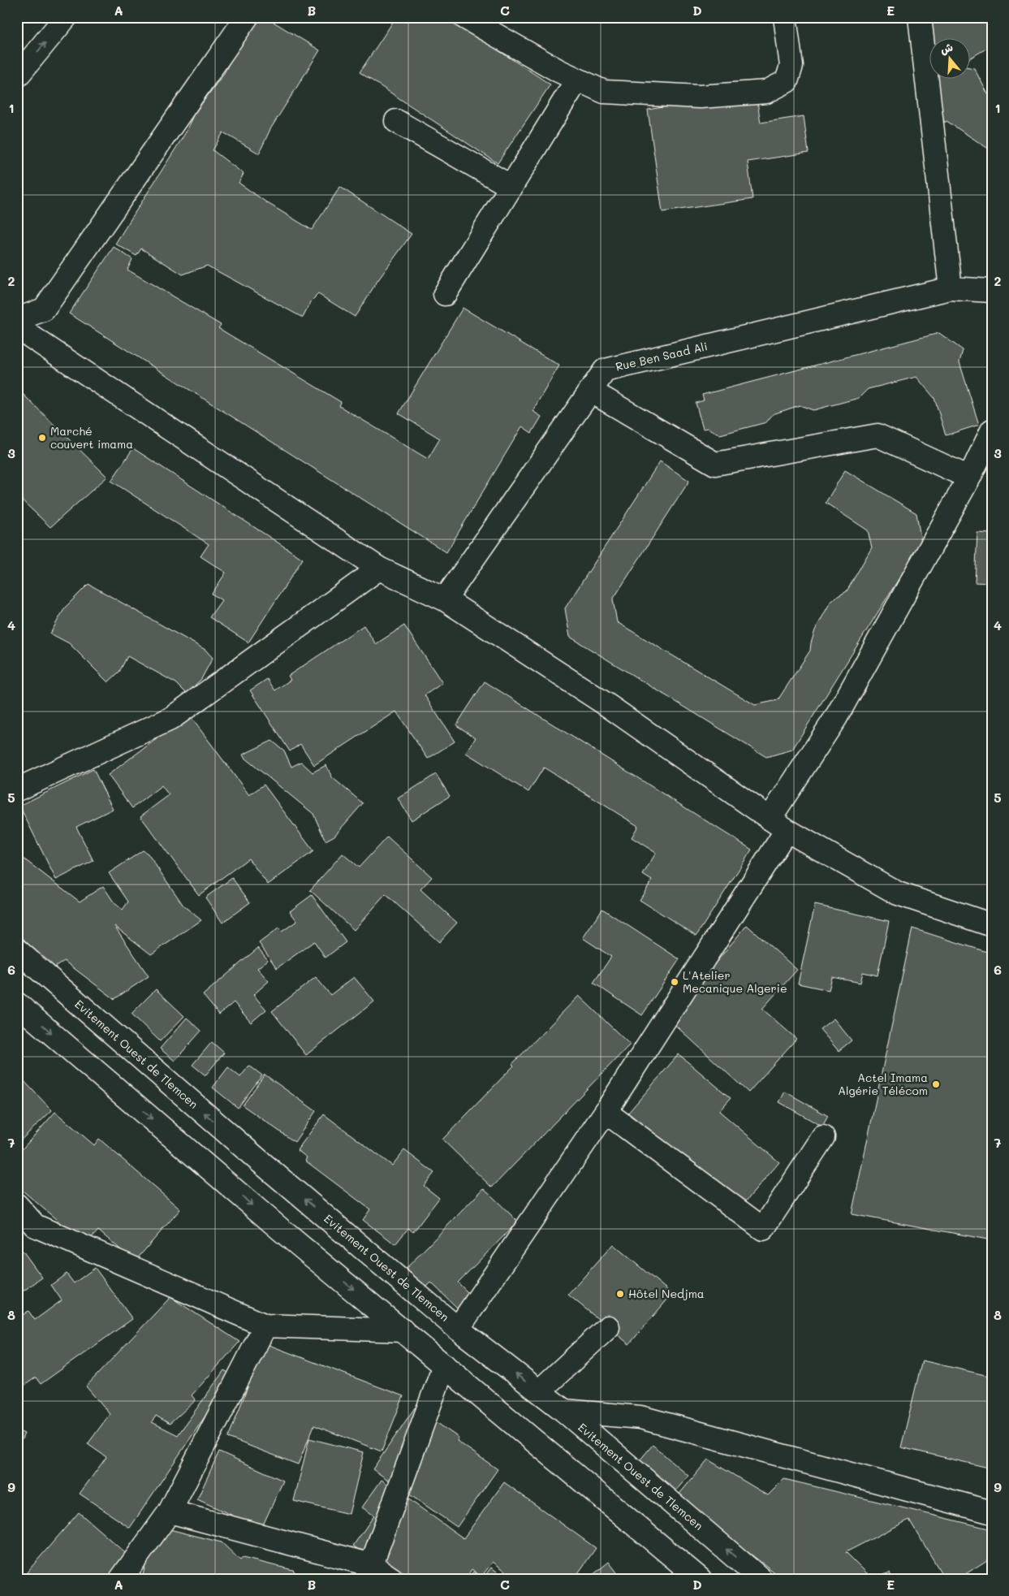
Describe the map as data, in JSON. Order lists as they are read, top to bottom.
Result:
{
  "streets": {
    "main road": ["Rue Ben Saad Ali", "Evitement Ouest de Tlemcen"]
  },
  "places": [
    "Marché couvert imama",
    "L'Atelier Mecanique Algerie",
    "Actel Imama Algérie Télécom",
    "Hôtel Nedjma"
  ],
  "north": "top",
  "grid": {
    "columns": [
      "A",
      "B",
      "C",
      "D",
      "E"
    ],
    "rows": [
      "1",
      "2",
      "3",
      "4",
      "5",
      "6",
      "7",
      "8",
      "9"
    ]
  }
}
